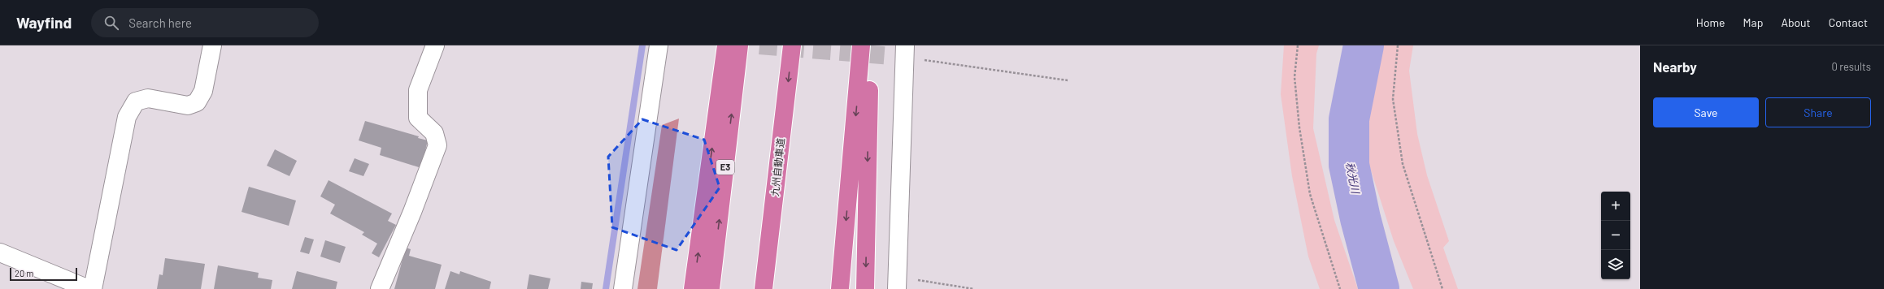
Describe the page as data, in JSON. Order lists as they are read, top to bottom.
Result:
{
  "streets": {
    "highway": ["E3", "九州自動車道"]
  },
  "water": ["秋光川"],
  "scale_bar": "20 m",
  "page": {
    "header": "Wayfind",
    "search": "Search here",
    "nav": [
      "Home",
      "Map",
      "About",
      "Contact"
    ],
    "heading": ["Nearby", "0 results"],
    "buttons": ["Save", "Share"],
    "map_buttons": ["+", "−"],
    "scale": "20 m"
  }
}
